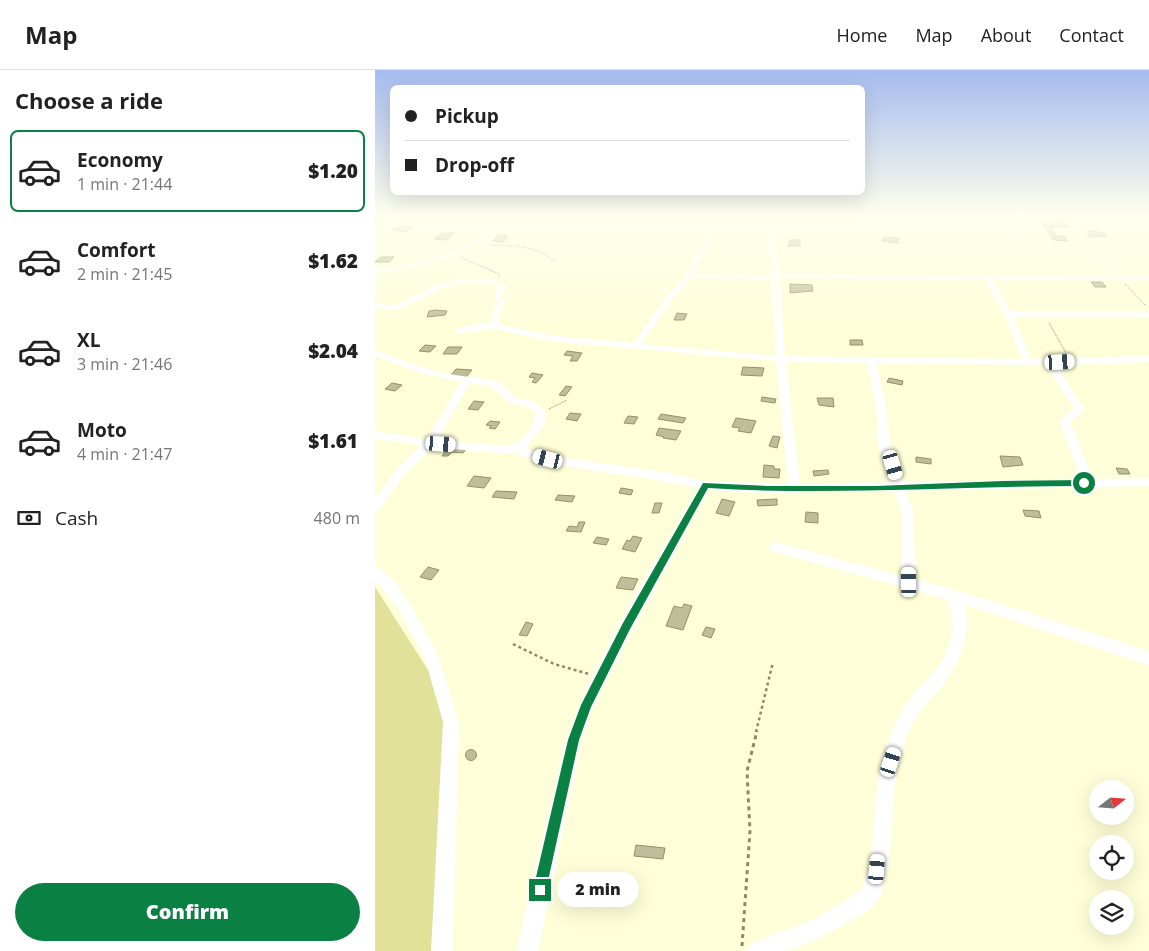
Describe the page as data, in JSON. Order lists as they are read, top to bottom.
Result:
{
  "north": "right",
  "page": {
    "header": "Map",
    "nav": [
      "Home",
      "Map",
      "About",
      "Contact"
    ],
    "heading": "Choose a ride",
    "banner": ["Pickup", "Drop-off"],
    "list": [
      {
        "name": "Economy",
        "note": "1 min · 21:44",
        "value": "$1.20"
      },
      {
        "name": "Comfort",
        "note": "2 min · 21:45",
        "value": "$1.62"
      },
      {
        "name": "XL",
        "note": "3 min · 21:46",
        "value": "$2.04"
      },
      {
        "name": "Moto",
        "note": "4 min · 21:47",
        "value": "$1.61"
      }
    ],
    "pay": ["Cash", "480 m"],
    "bubble": "2 min",
    "buttons": "Confirm"
  }
}
